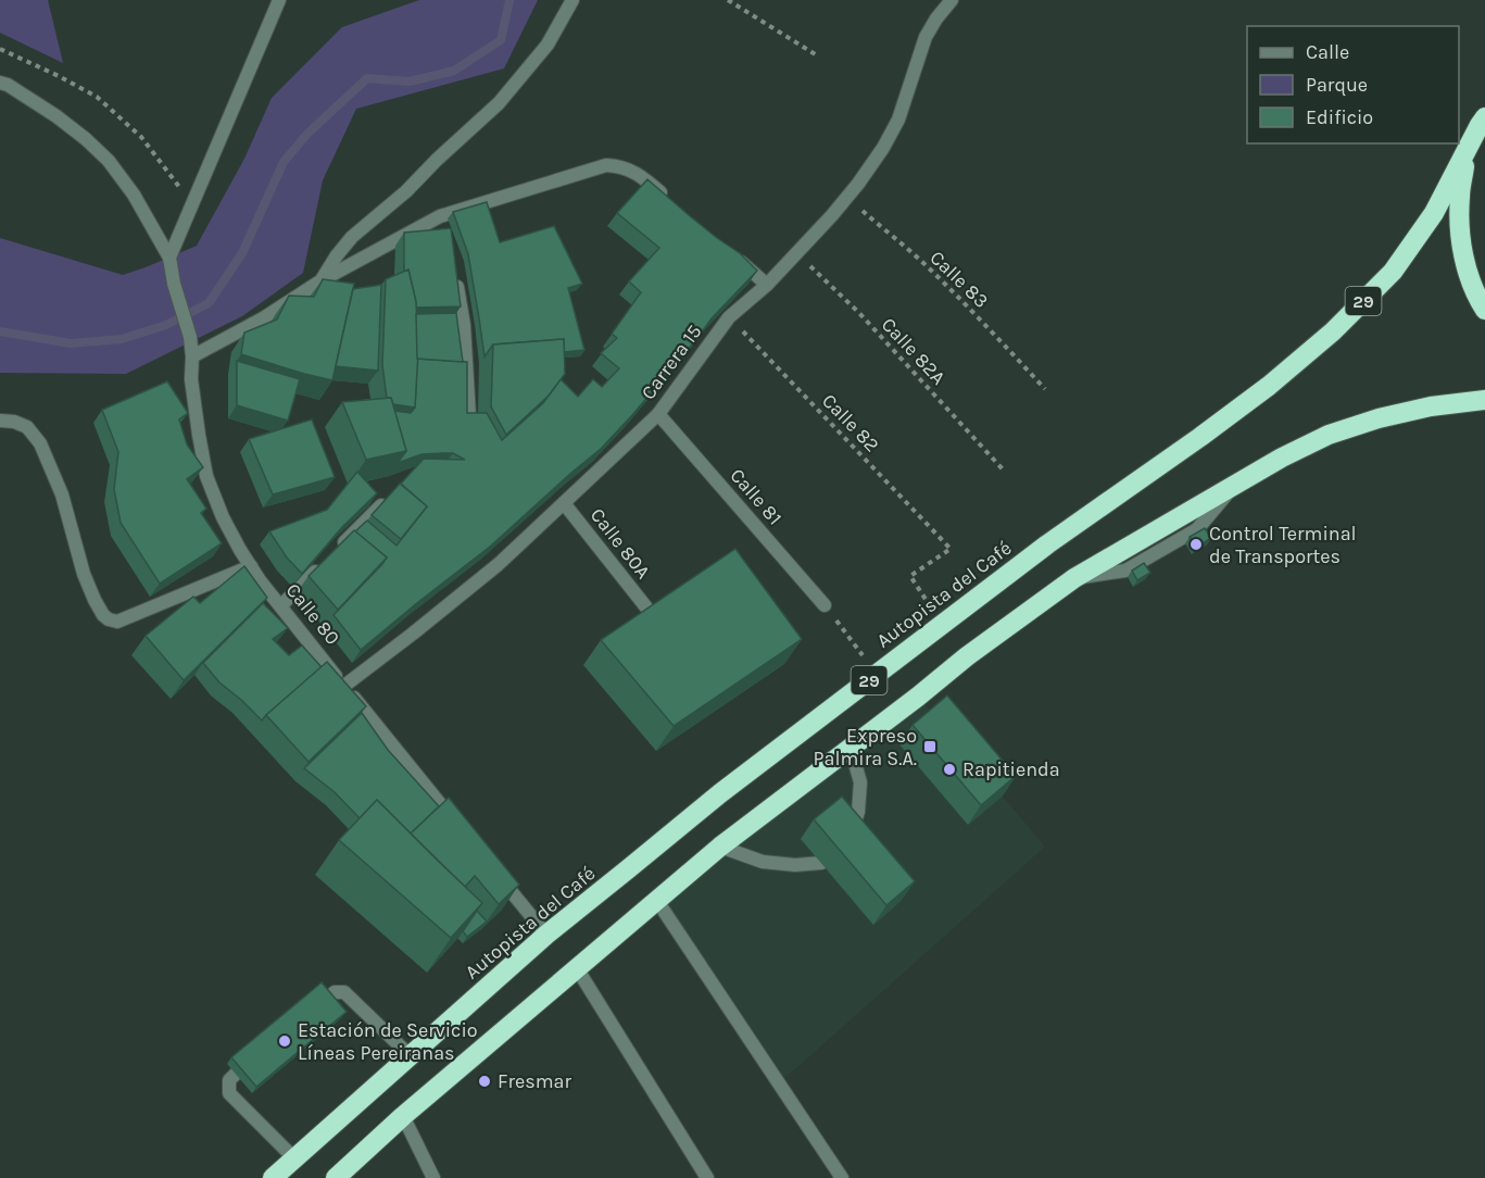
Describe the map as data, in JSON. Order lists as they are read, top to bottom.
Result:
{
  "streets": {
    "highway": ["29", "Autopista del Café"],
    "street": [
      "Carrera 15",
      "Calle 81",
      "Calle 80A",
      "Calle 80"
    ],
    "path": ["Calle 83", "Calle 82A", "Calle 82"]
  },
  "crossings": [
    ["Calle 83", "Carrera 15"],
    ["Calle 82A", "Carrera 15"],
    ["Carrera 15", "Calle 82"],
    ["Carrera 15", "Calle 81"],
    ["Carrera 15", "Calle 80A"],
    ["Carrera 15", "Calle 80"],
    ["Calle 82", "Autopista del Café"]
  ],
  "places": {
    "other": [
      "Control Terminal de Transportes",
      "Rapitienda",
      "Estación de Servicio Líneas Pereiranas",
      "Fresmar"
    ],
    "transit": ["Expreso Palmira S.A."]
  },
  "legend": ["Calle", "Parque", "Edificio"]
}
